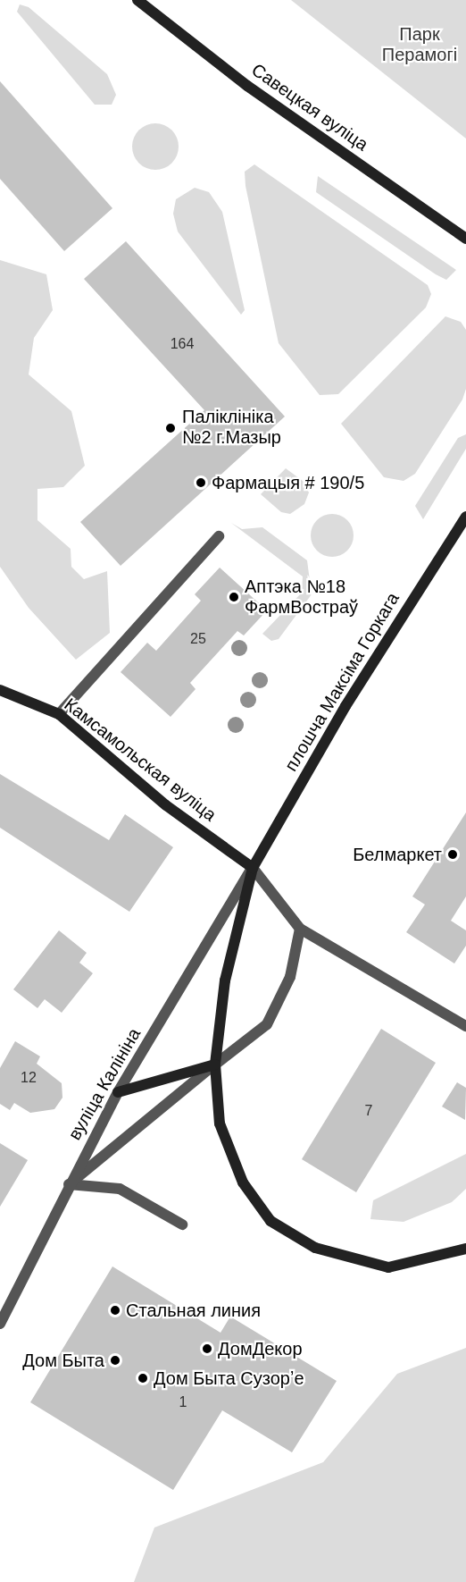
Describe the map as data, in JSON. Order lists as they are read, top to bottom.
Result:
{
  "streets": {
    "main road": ["Савецкая вуліца", "плошча Максіма Горкага", "Камсамольская вуліца"],
    "street": ["вуліца Калініна"]
  },
  "crossings": [
    ["плошча Максіма Горкага", "Камсамольская вуліца"],
    ["плошча Максіма Горкага", "вуліца Калініна"],
    ["Камсамольская вуліца", "вуліца Калініна"]
  ],
  "parks": ["Парк Перамогі"],
  "places": [
    "Паліклініка №2 г.Мазыр",
    "Фармацыя # 190/5",
    "Аптэка №18 ФармВостраў",
    "Белмаркет",
    "Стальная линия",
    "ДомДекор",
    "Дом Быта",
    "Дом Быта Сузорʼе"
  ],
  "house_numbers": [
    "164",
    "25",
    "12",
    "7",
    "1"
  ]
}
